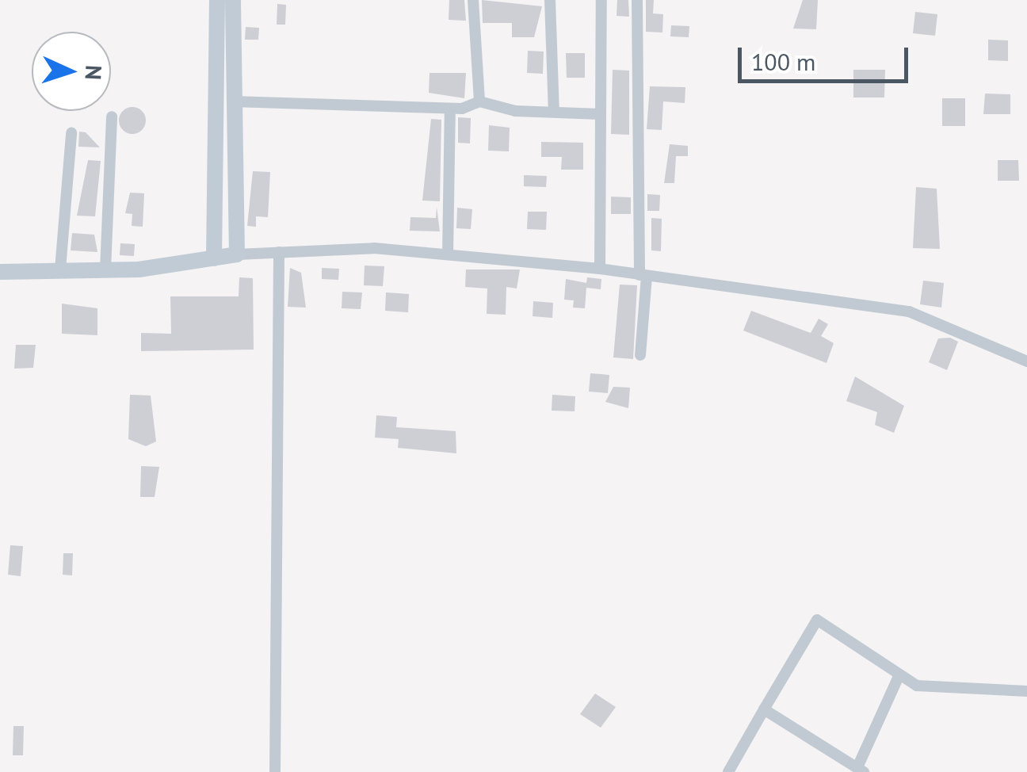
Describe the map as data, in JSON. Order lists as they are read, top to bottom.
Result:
{
  "scale_bar": "100 m",
  "north": "right"
}
